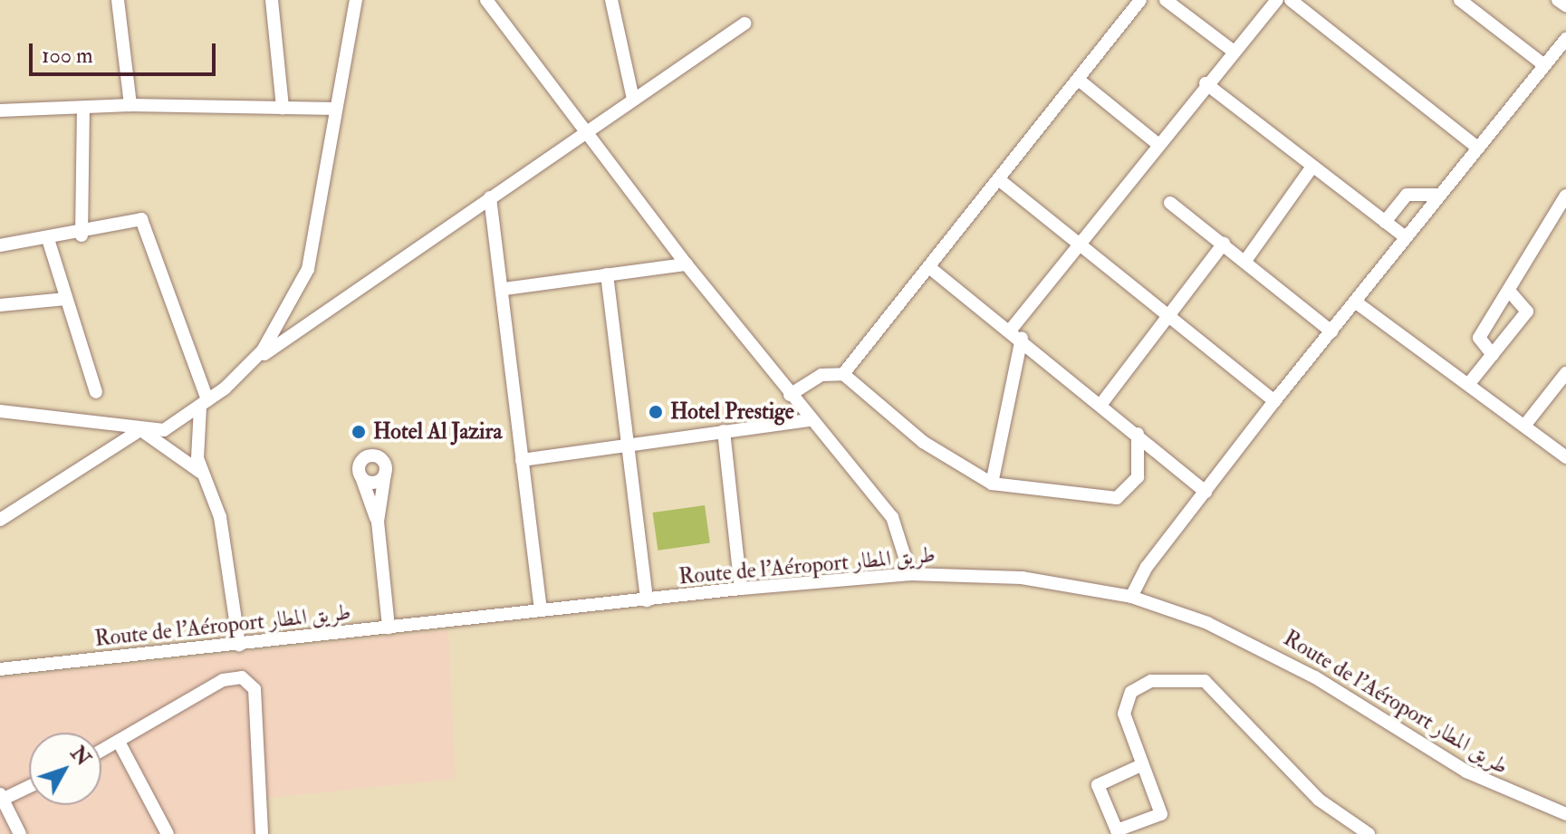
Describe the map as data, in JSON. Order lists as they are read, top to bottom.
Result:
{
  "streets": {
    "street": ["Route de l'Aéroport طريق المطار"]
  },
  "places": ["Hotel Prestige", "Hotel Al Jazira"],
  "scale_bar": "100 m",
  "north": "top right"
}
